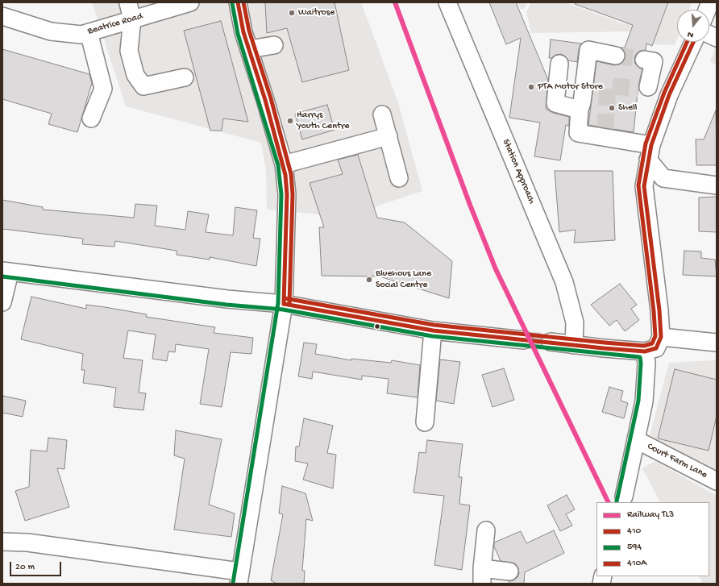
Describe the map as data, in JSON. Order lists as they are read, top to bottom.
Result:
{
  "streets": {
    "street": ["Beatrice Road", "Station Approach", "Court Farm Lane"]
  },
  "places": [
    "Waitrose",
    "PTA Motor Store",
    "Shell",
    "Harrys Youth Centre",
    "Bluehous Lane Social Centre"
  ],
  "lines": [
    "rail line TL3",
    "transit line 410",
    "transit line 410A",
    "transit line 594"
  ],
  "legend": [
    "Railway TL3",
    "410",
    "594",
    "410A"
  ],
  "scale_bar": "20 m",
  "north": "bottom"
}
